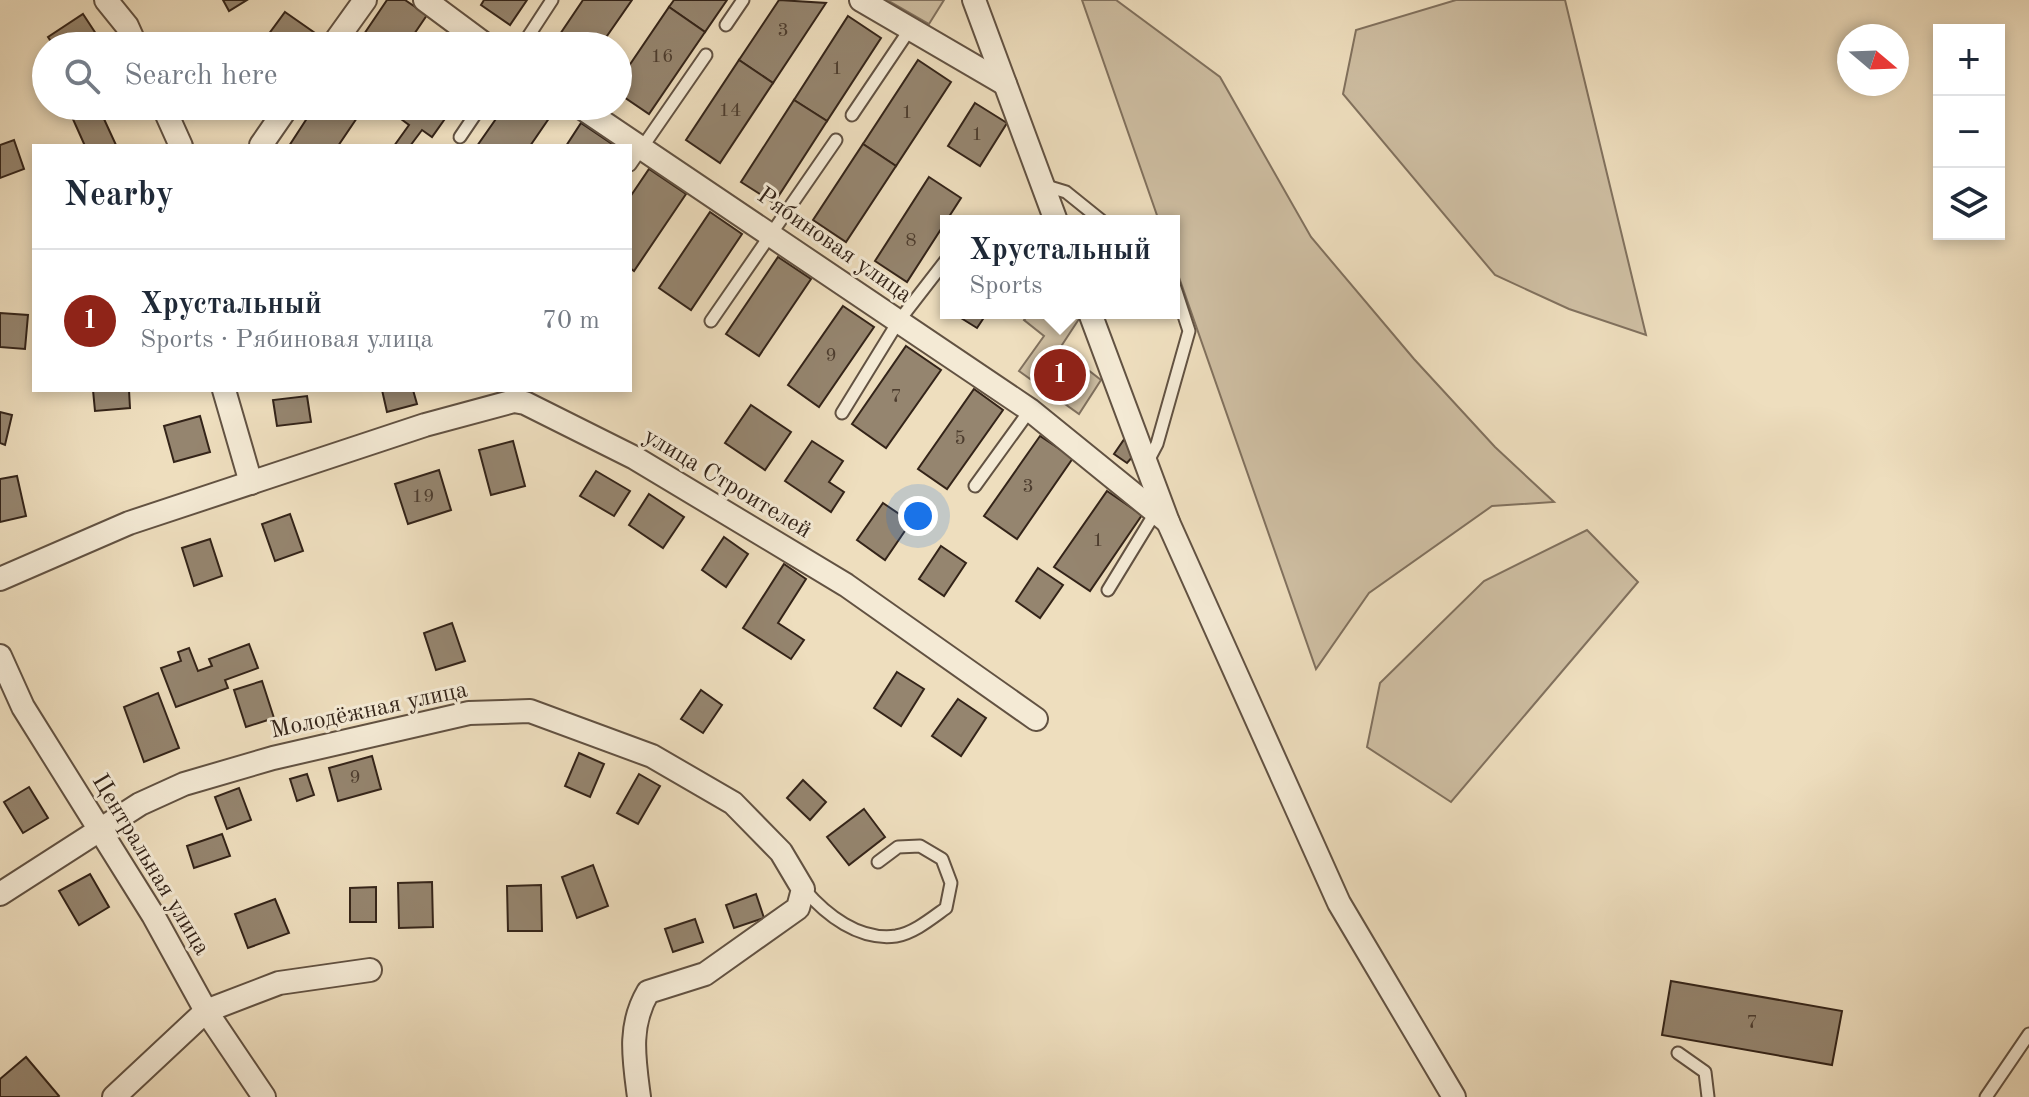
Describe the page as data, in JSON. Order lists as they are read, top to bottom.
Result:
{
  "streets": {
    "street": [
      "Рябиновая улица",
      "улица Строителей",
      "Молодёжная улица",
      "Центральная улица"
    ]
  },
  "crossings": [
    ["Молодёжная улица", "Центральная улица"]
  ],
  "house_numbers": [
    "3",
    "16",
    "1",
    "14",
    "1",
    "1",
    "8",
    "9",
    "7",
    "5",
    "3",
    "19",
    "1",
    "9",
    "7"
  ],
  "north": "right",
  "page": {
    "map_buttons": ["+", "−"],
    "search": "Search here",
    "heading": "Nearby",
    "popup": ["Хрустальный", "Sports"],
    "list": [
      {
        "mark": "1",
        "name": "Хрустальный",
        "note": "Sports · Рябиновая улица",
        "value": "70 m"
      }
    ],
    "pins": "1"
  }
}
